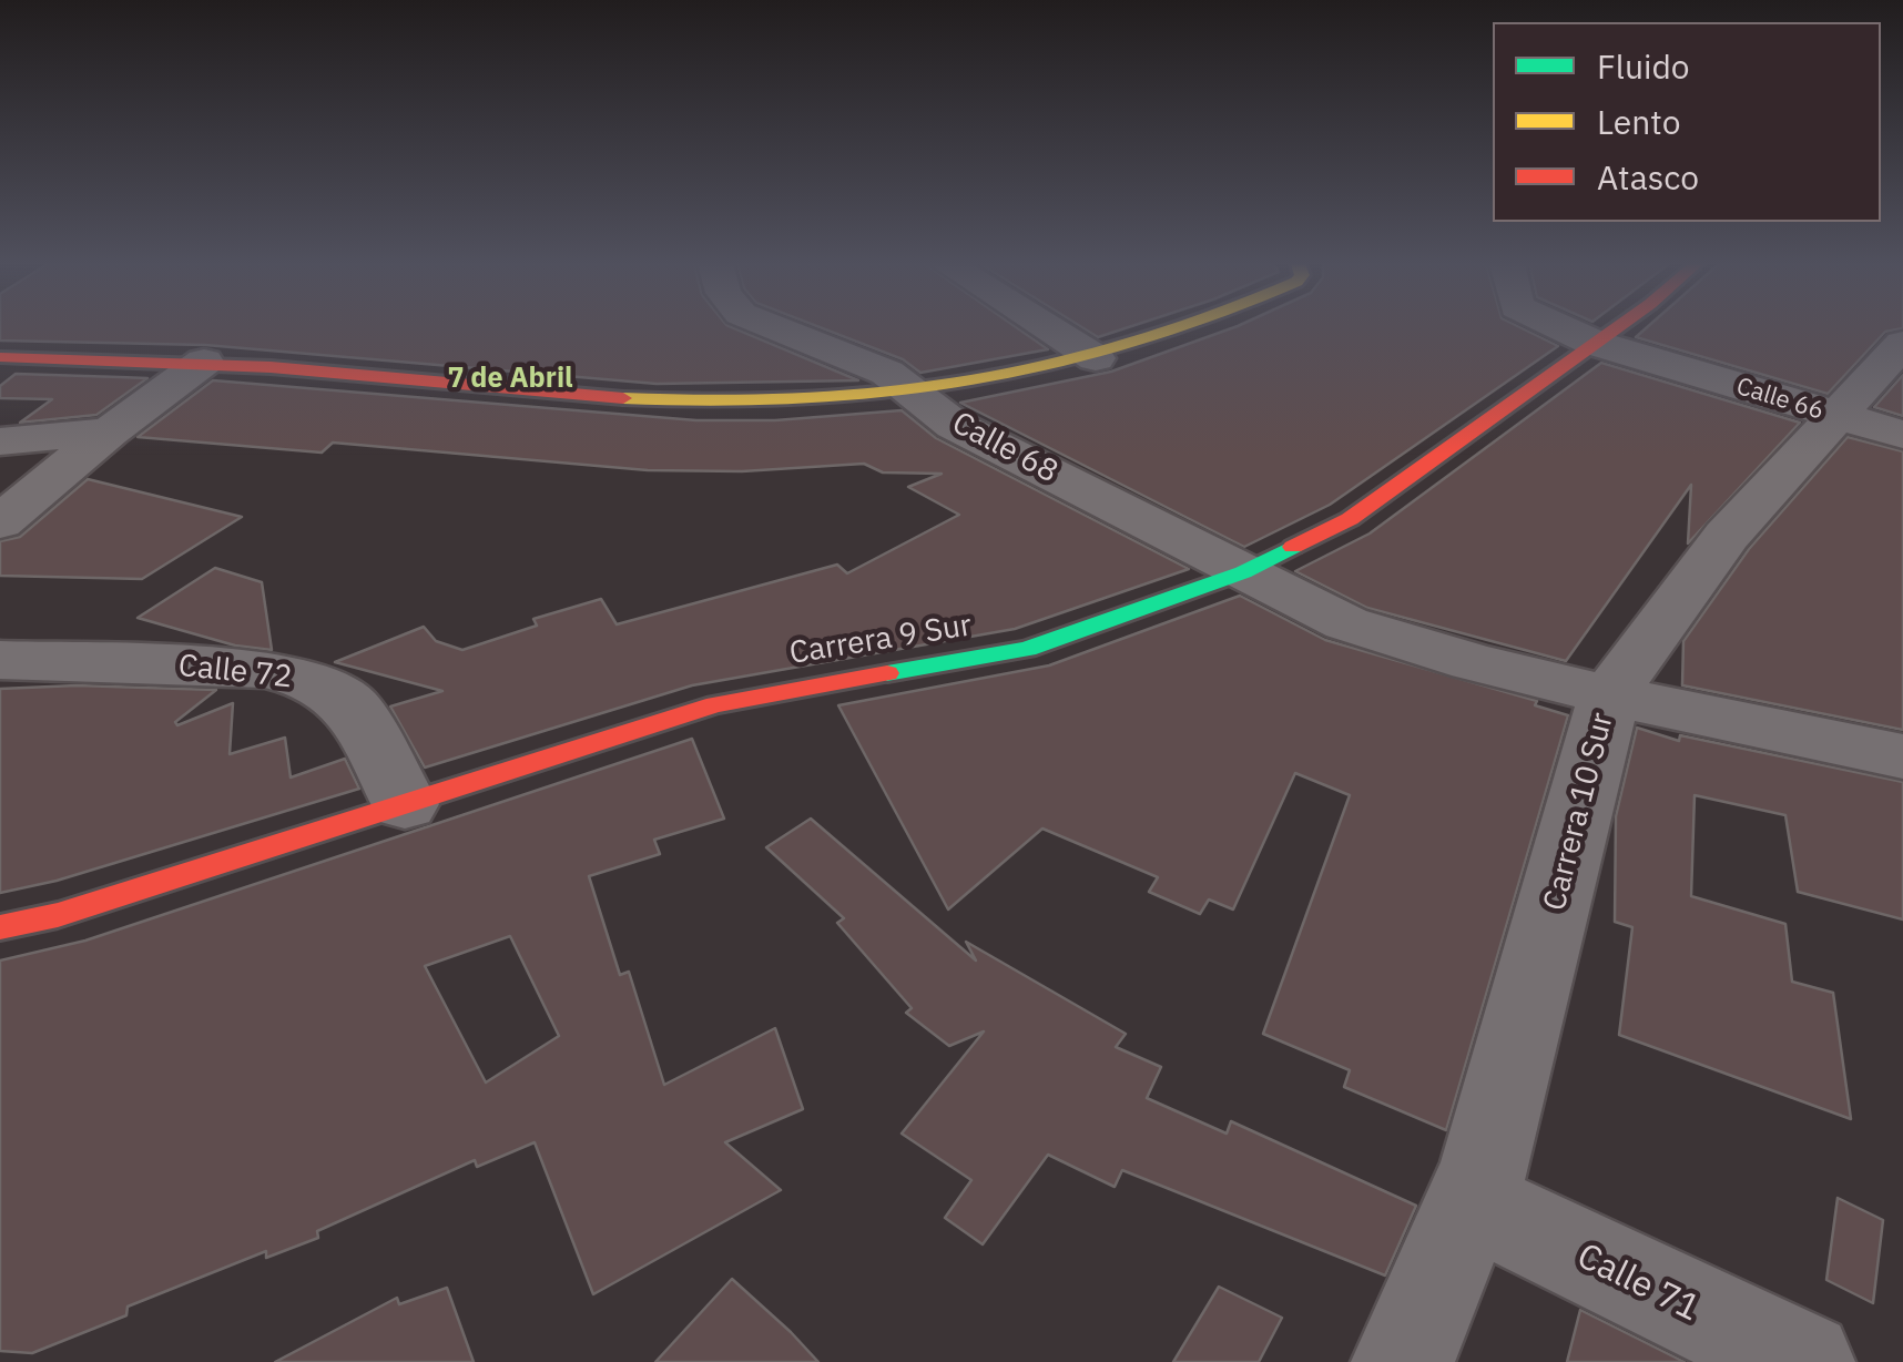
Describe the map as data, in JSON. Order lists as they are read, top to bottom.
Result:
{
  "streets": {
    "street": [
      "Calle 66",
      "Calle 68",
      "Carrera 9 Sur",
      "Calle 72",
      "Carrera 10 Sur",
      "Calle 71"
    ]
  },
  "crossings": [
    ["Calle 66", "Carrera 9 Sur"],
    ["Calle 66", "Carrera 10 Sur"],
    ["Calle 68", "Carrera 9 Sur"],
    ["Calle 68", "Carrera 10 Sur"],
    ["Carrera 9 Sur", "Calle 72"],
    ["Carrera 10 Sur", "Calle 71"]
  ],
  "districts": ["7 de Abril"],
  "legend": ["Fluido", "Lento", "Atasco"]
}
